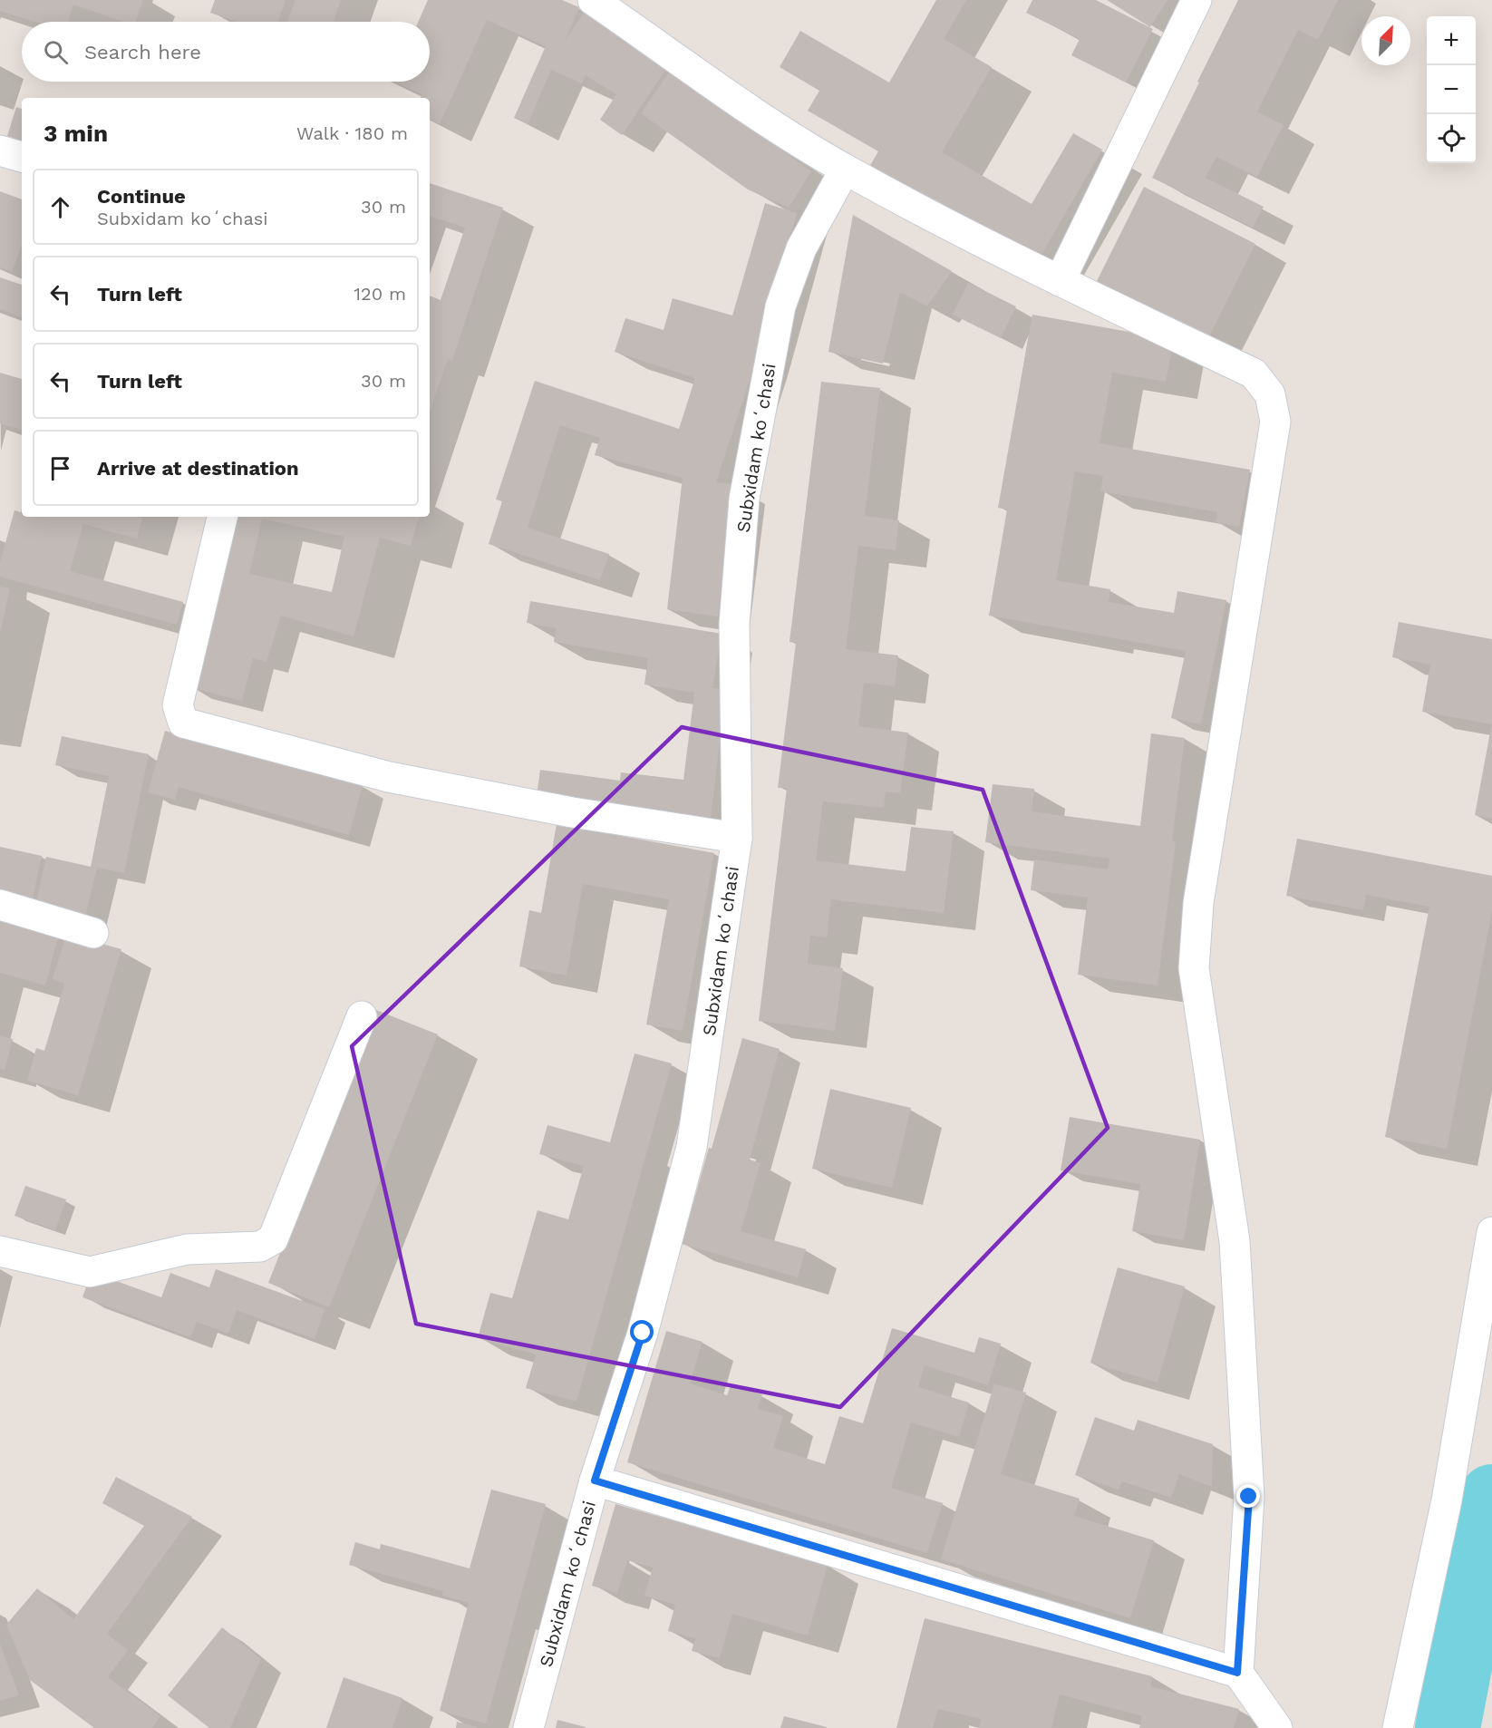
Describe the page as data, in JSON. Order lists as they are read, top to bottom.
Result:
{
  "streets": {
    "street": ["Subxidam koʻchasi"]
  },
  "north": "top right",
  "page": {
    "map_buttons": ["+", "−"],
    "search": "Search here",
    "heading": ["3 min", "Walk · 180 m"],
    "list": [
      ["Continue", "Subxidam koʻchasi", "30 m"],
      ["Turn left", "120 m"],
      ["Turn left", "30 m"],
      "Arrive at destination"
    ]
  }
}
